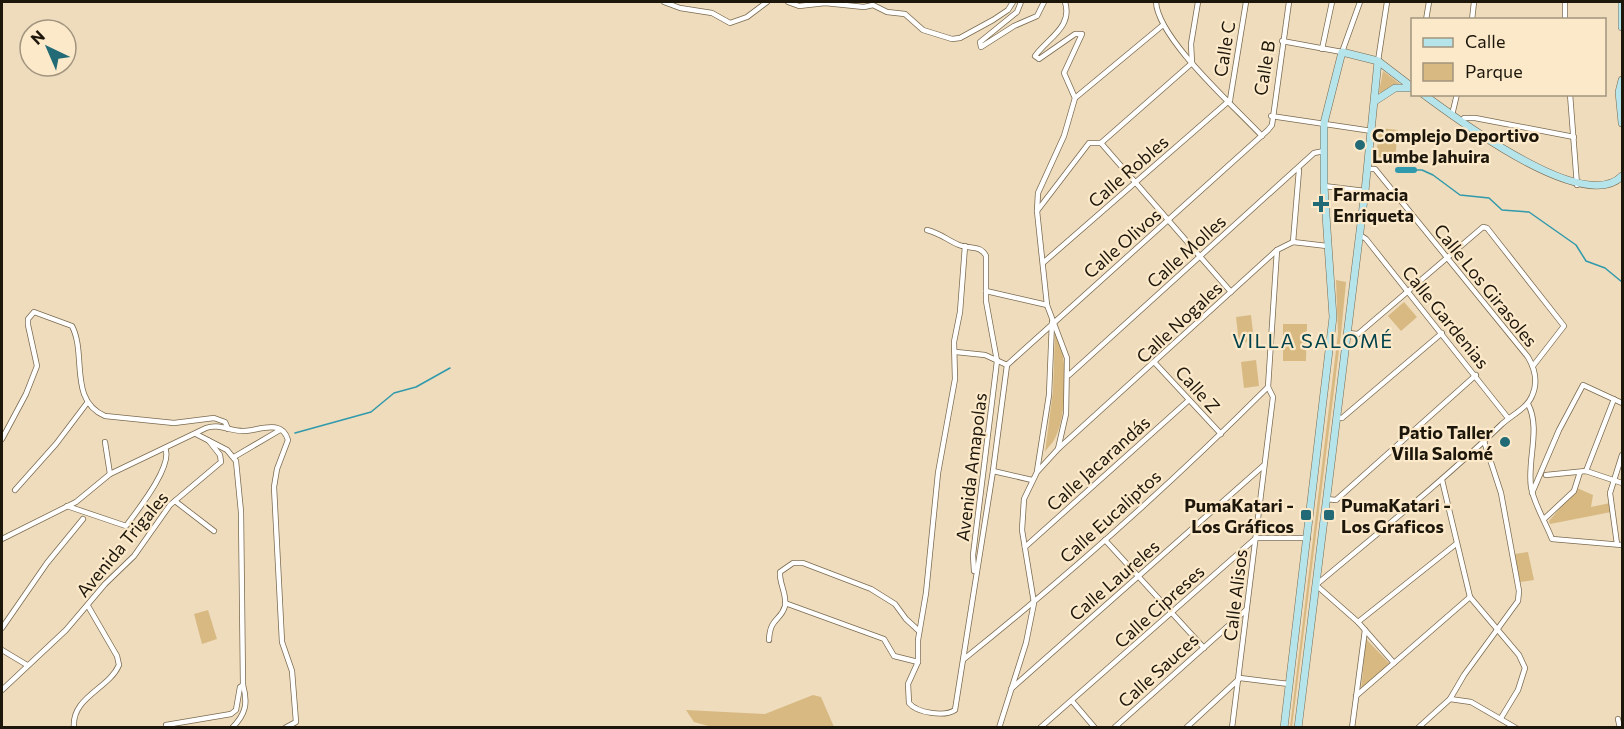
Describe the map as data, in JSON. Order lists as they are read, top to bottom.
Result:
{
  "streets": {
    "street": [
      "Calle C",
      "Calle B",
      "Calle Robles",
      "Calle Olivos",
      "Calle Molles",
      "Calle Los Girasoles",
      "Calle Gardenias",
      "Calle Nogales",
      "Calle Z",
      "Calle Jacarandás",
      "Avenida Amapolas",
      "Calle Eucaliptos",
      "Avenida Trigales",
      "Calle Laureles",
      "Calle Alisos",
      "Calle Cipreses",
      "Calle Sauces"
    ]
  },
  "crossings": [
    ["Calle C", "Calle Robles"],
    ["Calle B", "Calle Olivos"],
    ["Calle Olivos", "Avenida Amapolas"],
    ["Calle Nogales", "Calle Z"],
    ["Calle Nogales", "Calle Alisos"],
    ["Calle Z", "Calle Jacarandás"],
    ["Calle Z", "Calle Eucaliptos"],
    ["Avenida Amapolas", "Calle Eucaliptos"],
    ["Calle Eucaliptos", "Calle Alisos"],
    ["Calle Laureles", "Calle Alisos"],
    ["Calle Alisos", "Calle Cipreses"],
    ["Calle Alisos", "Calle Sauces"]
  ],
  "districts": ["VILLA SALOMÉ"],
  "places": {
    "other": ["Complejo Deportivo Lumbe Jahuira", "Patio Taller Villa Salomé"],
    "health": ["Farmacia Enriqueta"],
    "transit": ["PumaKatari - Los Gráficos", "PumaKatari - Los Graficos"]
  },
  "legend": ["Calle", "Parque"],
  "north": "top left"
}
